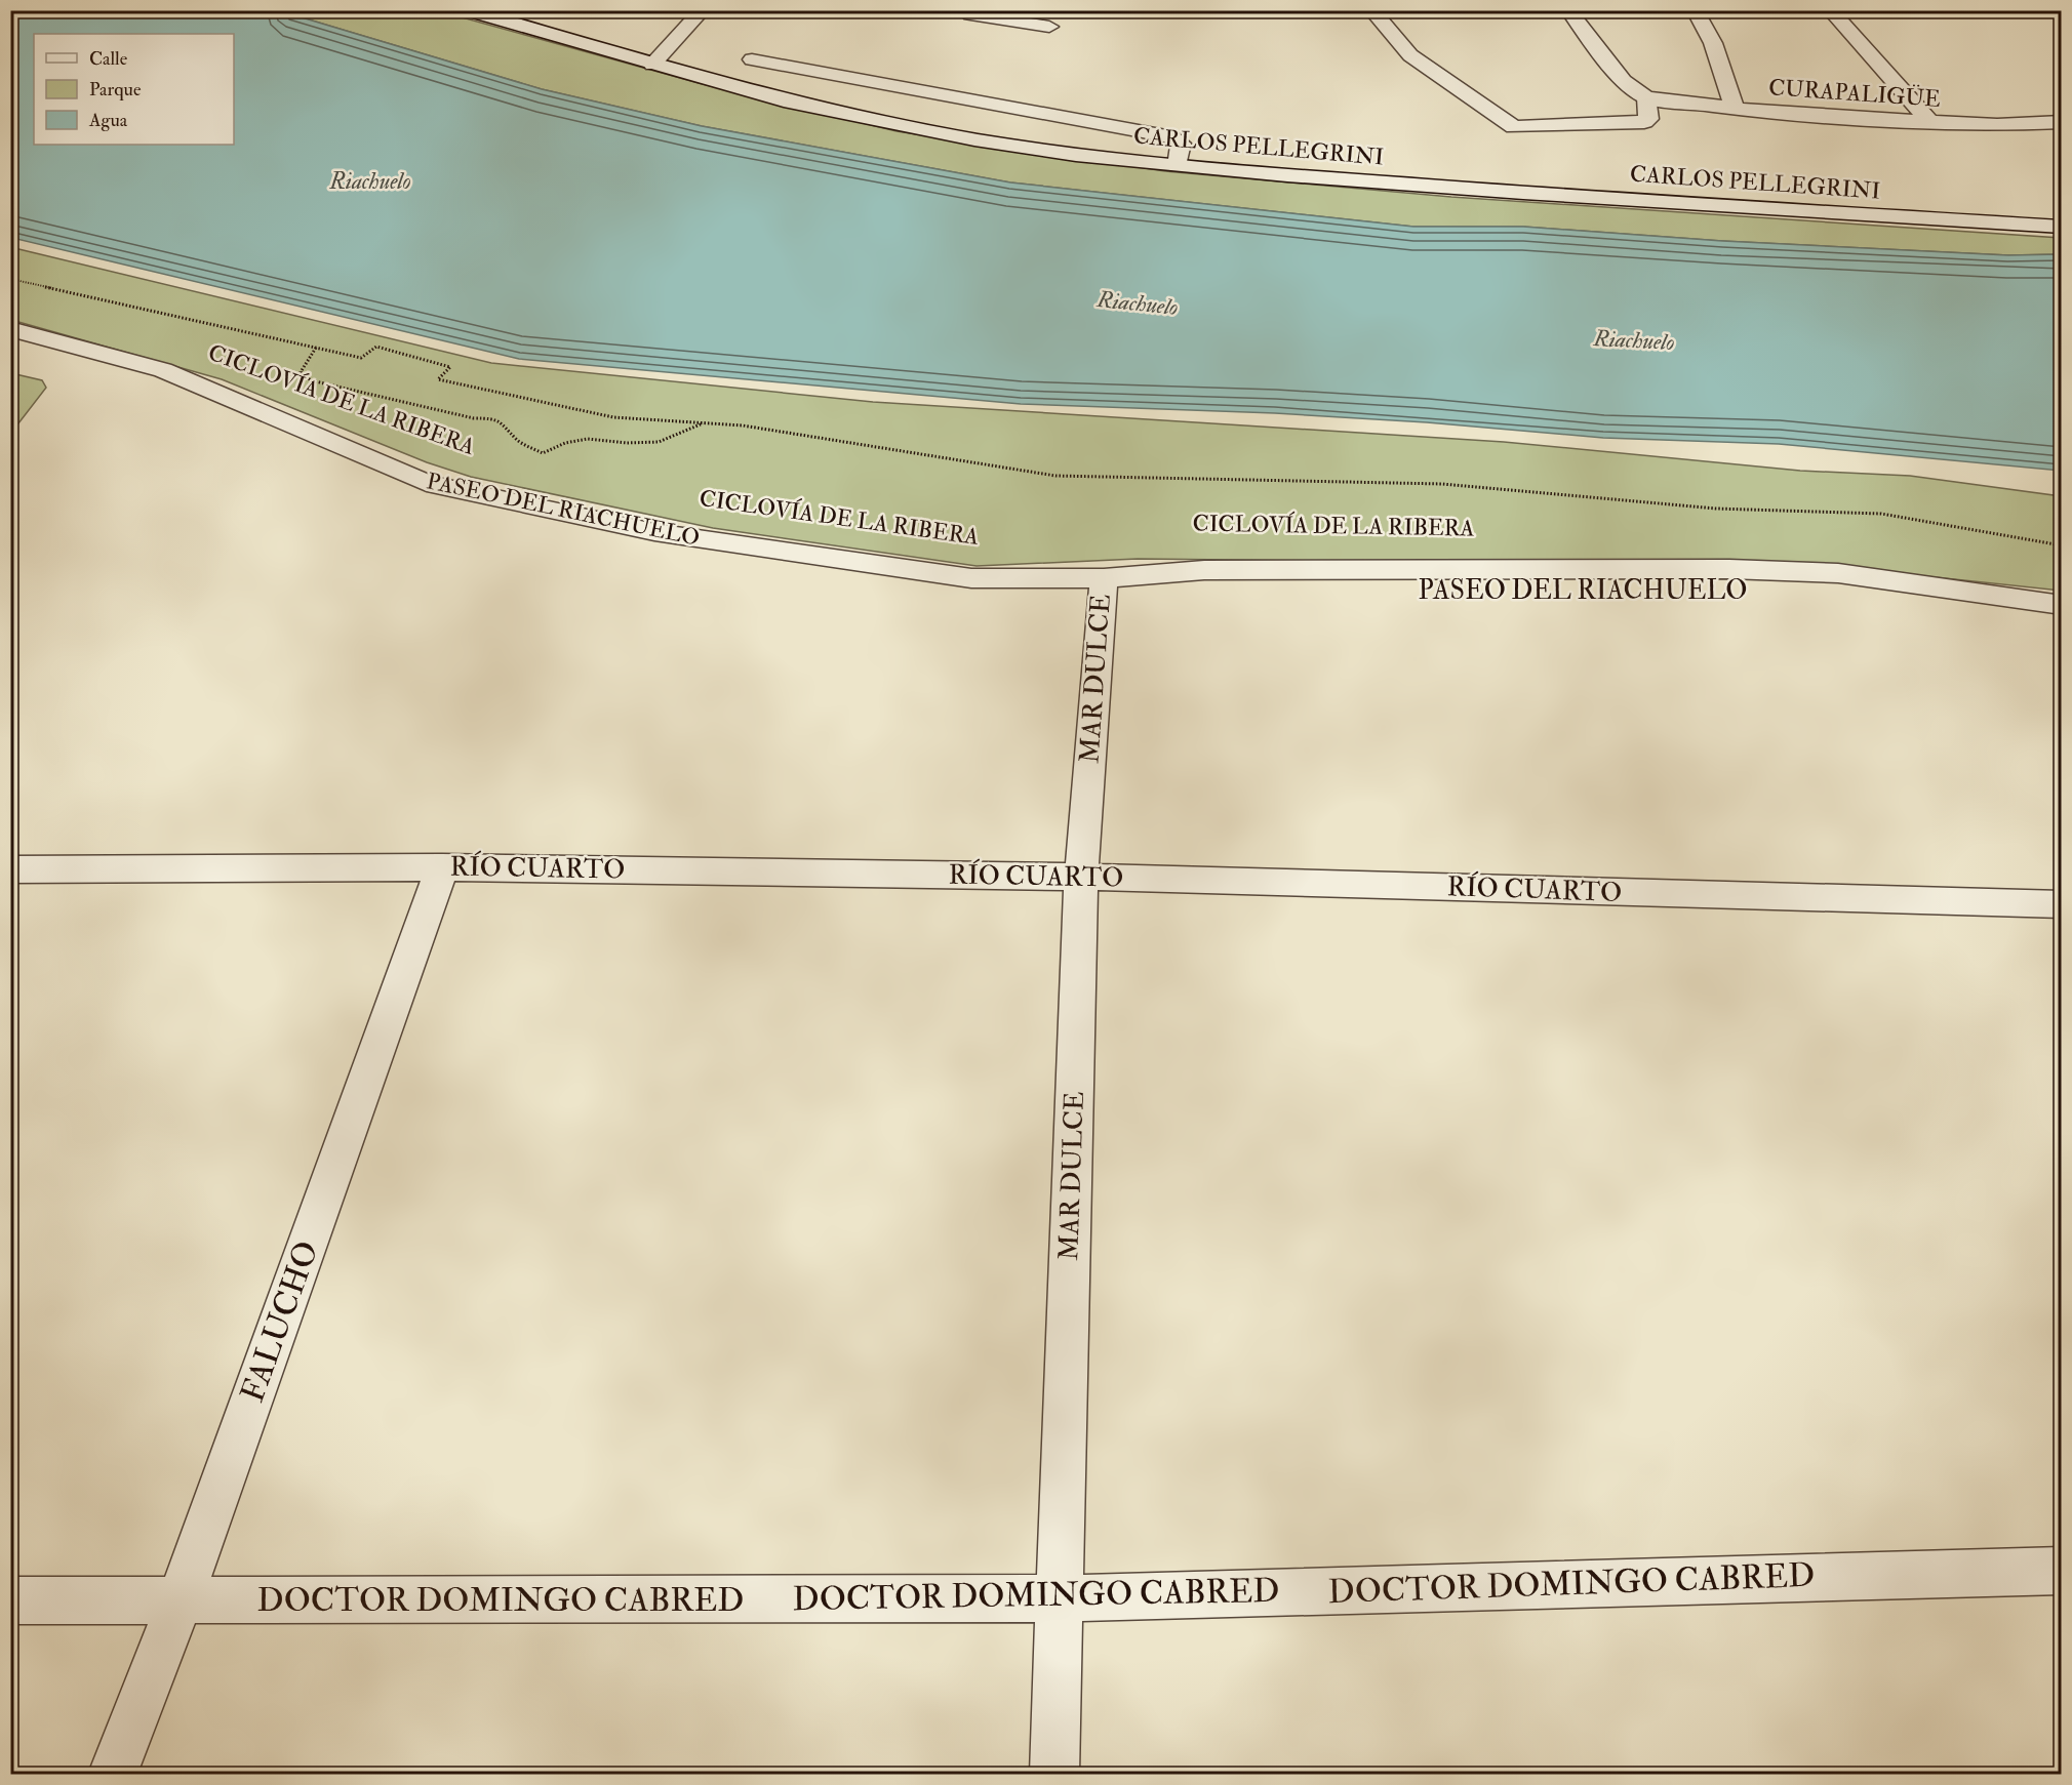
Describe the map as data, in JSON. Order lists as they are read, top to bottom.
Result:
{
  "streets": {
    "street": [
      "CURAPALIGÜE",
      "CARLOS PELLEGRINI",
      "PASEO DEL RIACHUELO",
      "MAR DULCE",
      "RÍO CUARTO",
      "FALUCHO",
      "DOCTOR DOMINGO CABRED"
    ]
  },
  "crossings": [
    ["PASEO DEL RIACHUELO", "MAR DULCE"],
    ["MAR DULCE", "RÍO CUARTO"],
    ["MAR DULCE", "DOCTOR DOMINGO CABRED"],
    ["RÍO CUARTO", "FALUCHO"],
    ["FALUCHO", "DOCTOR DOMINGO CABRED"]
  ],
  "water": ["Riachuelo"],
  "legend": ["Calle", "Parque", "Agua"]
}
